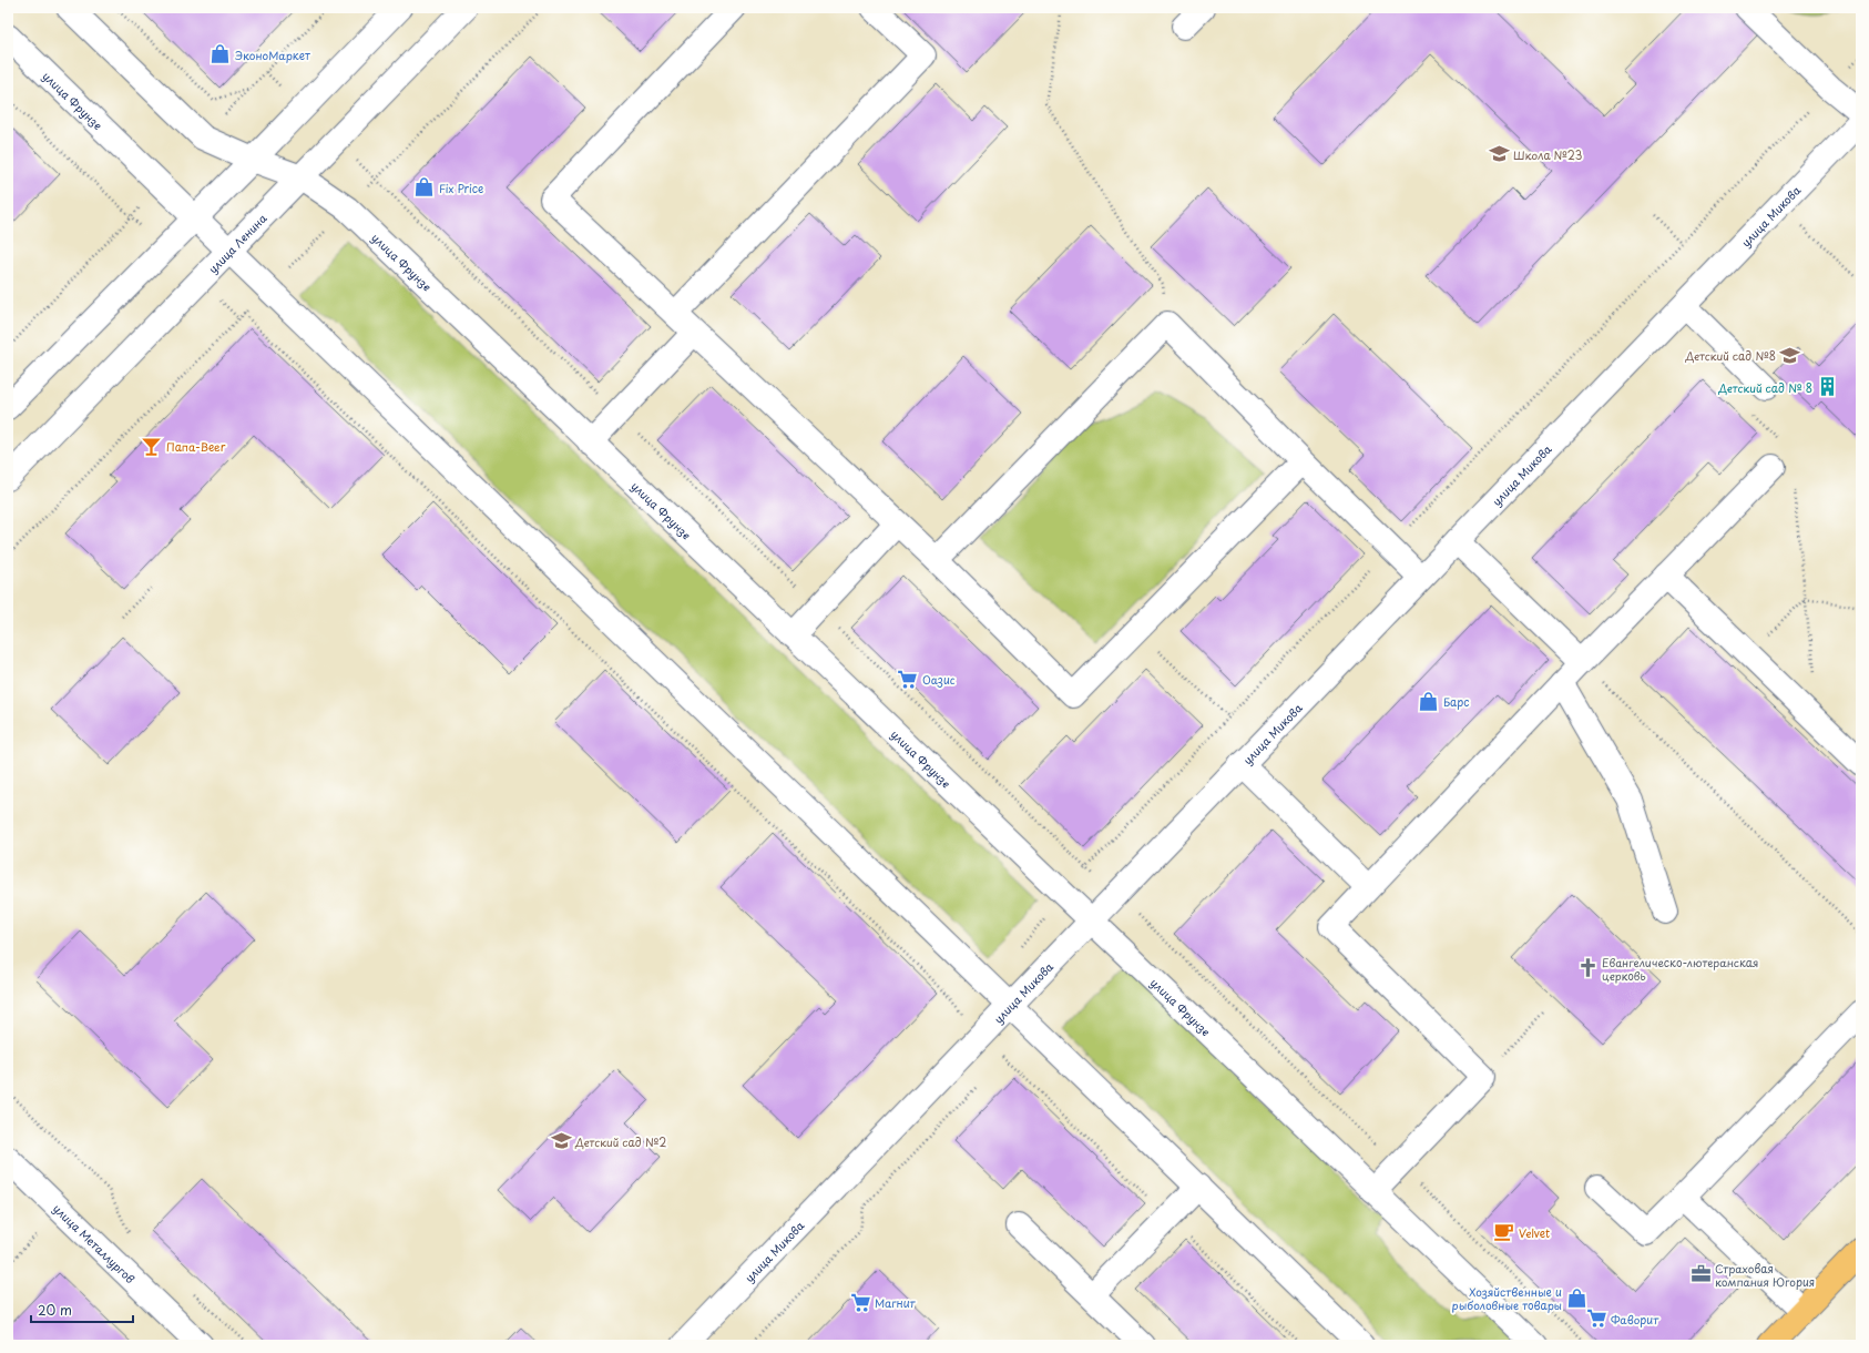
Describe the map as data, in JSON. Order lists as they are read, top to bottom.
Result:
{
  "streets": {
    "street": [
      "улица Фрунзе",
      "улица Микова",
      "улица Ленина",
      "улица Металлургов"
    ]
  },
  "crossings": [
    ["улица Фрунзе", "улица Микова"],
    ["улица Фрунзе", "улица Ленина"]
  ],
  "places": {
    "shop": [
      "ЭконоМаркет",
      "Fix Price",
      "Барс",
      "Хозяйственные и рыболовные товары"
    ],
    "school or university": ["Школа №23", "Детский сад №8", "Детский сад №2"],
    "building": ["Детский сад № 8"],
    "bar": ["Папа-Beer"],
    "supermarket": ["Оазис", "Магнит", "Фаворит"],
    "church": ["Евангелическо-лютеранская церковь"],
    "cafe": ["Velvet"],
    "office": ["Страховая компания Югория"]
  },
  "scale_bar": "20 m"
}
